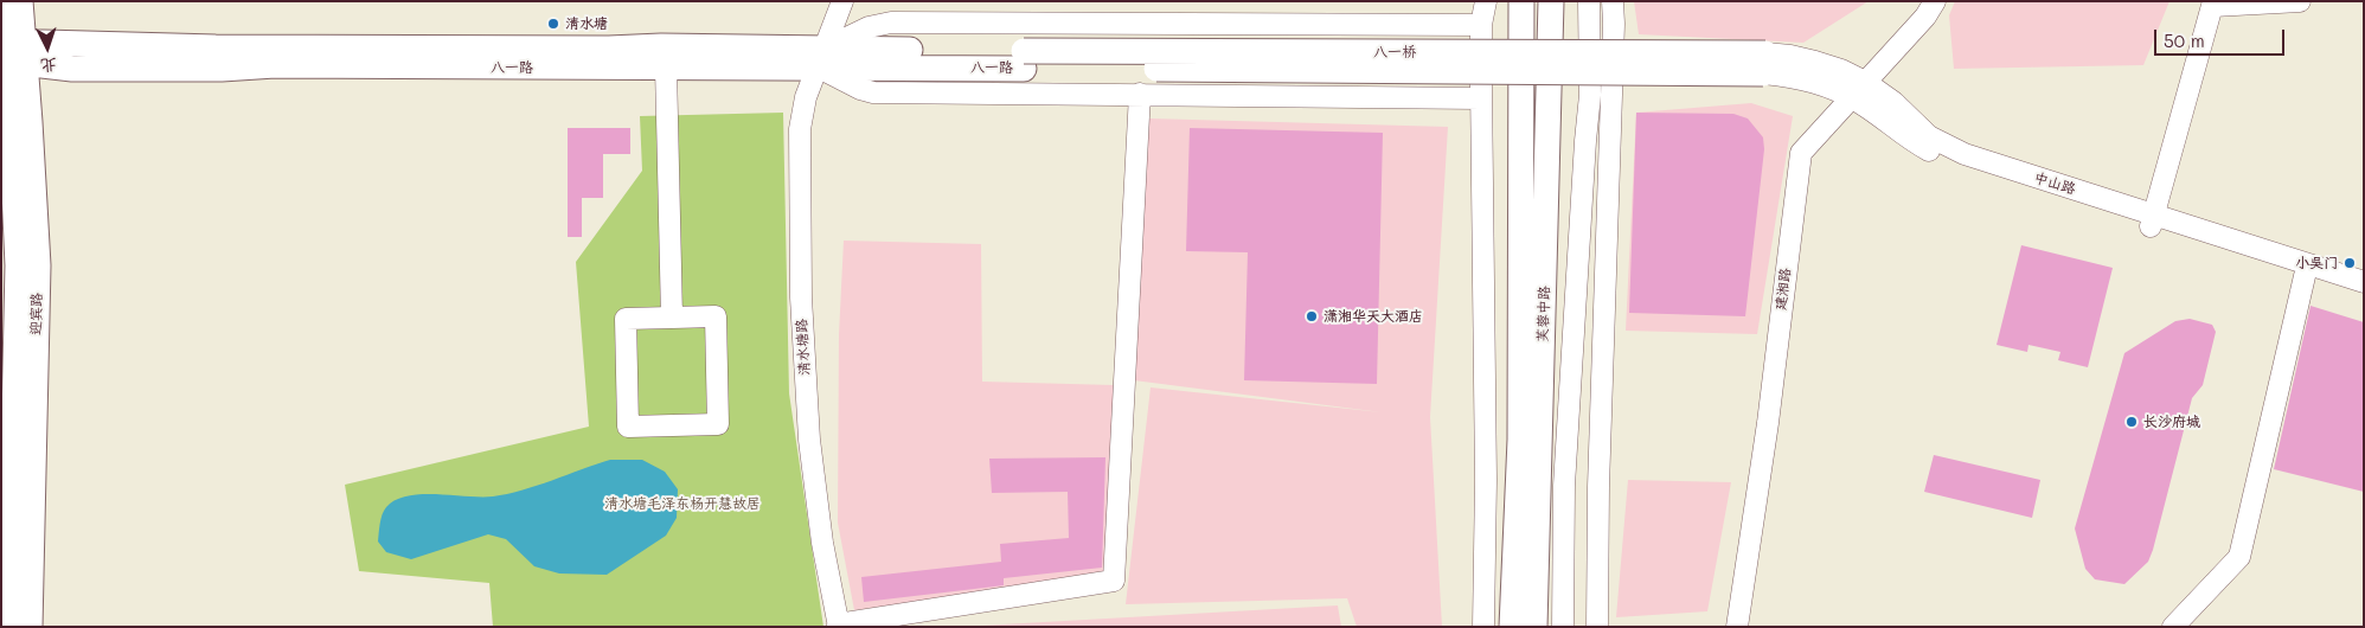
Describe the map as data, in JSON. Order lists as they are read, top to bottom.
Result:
{
  "streets": {
    "main road": [
      "八一桥",
      "八一路",
      "迎宾路",
      "芙蓉中路"
    ],
    "street": ["中山路", "建湘路", "清水塘路"]
  },
  "crossings": [
    ["八一桥", "八一路"],
    ["八一桥", "中山路"],
    ["八一路", "迎宾路"],
    ["八一路", "清水塘路"],
    ["中山路", "建湘路"]
  ],
  "parks": ["清水塘毛泽东杨开慧故居"],
  "places": [
    "清水塘",
    "小吴门",
    "潇湘华天大酒店",
    "长沙府城"
  ],
  "scale_bar": "50 m",
  "north": "bottom"
}
